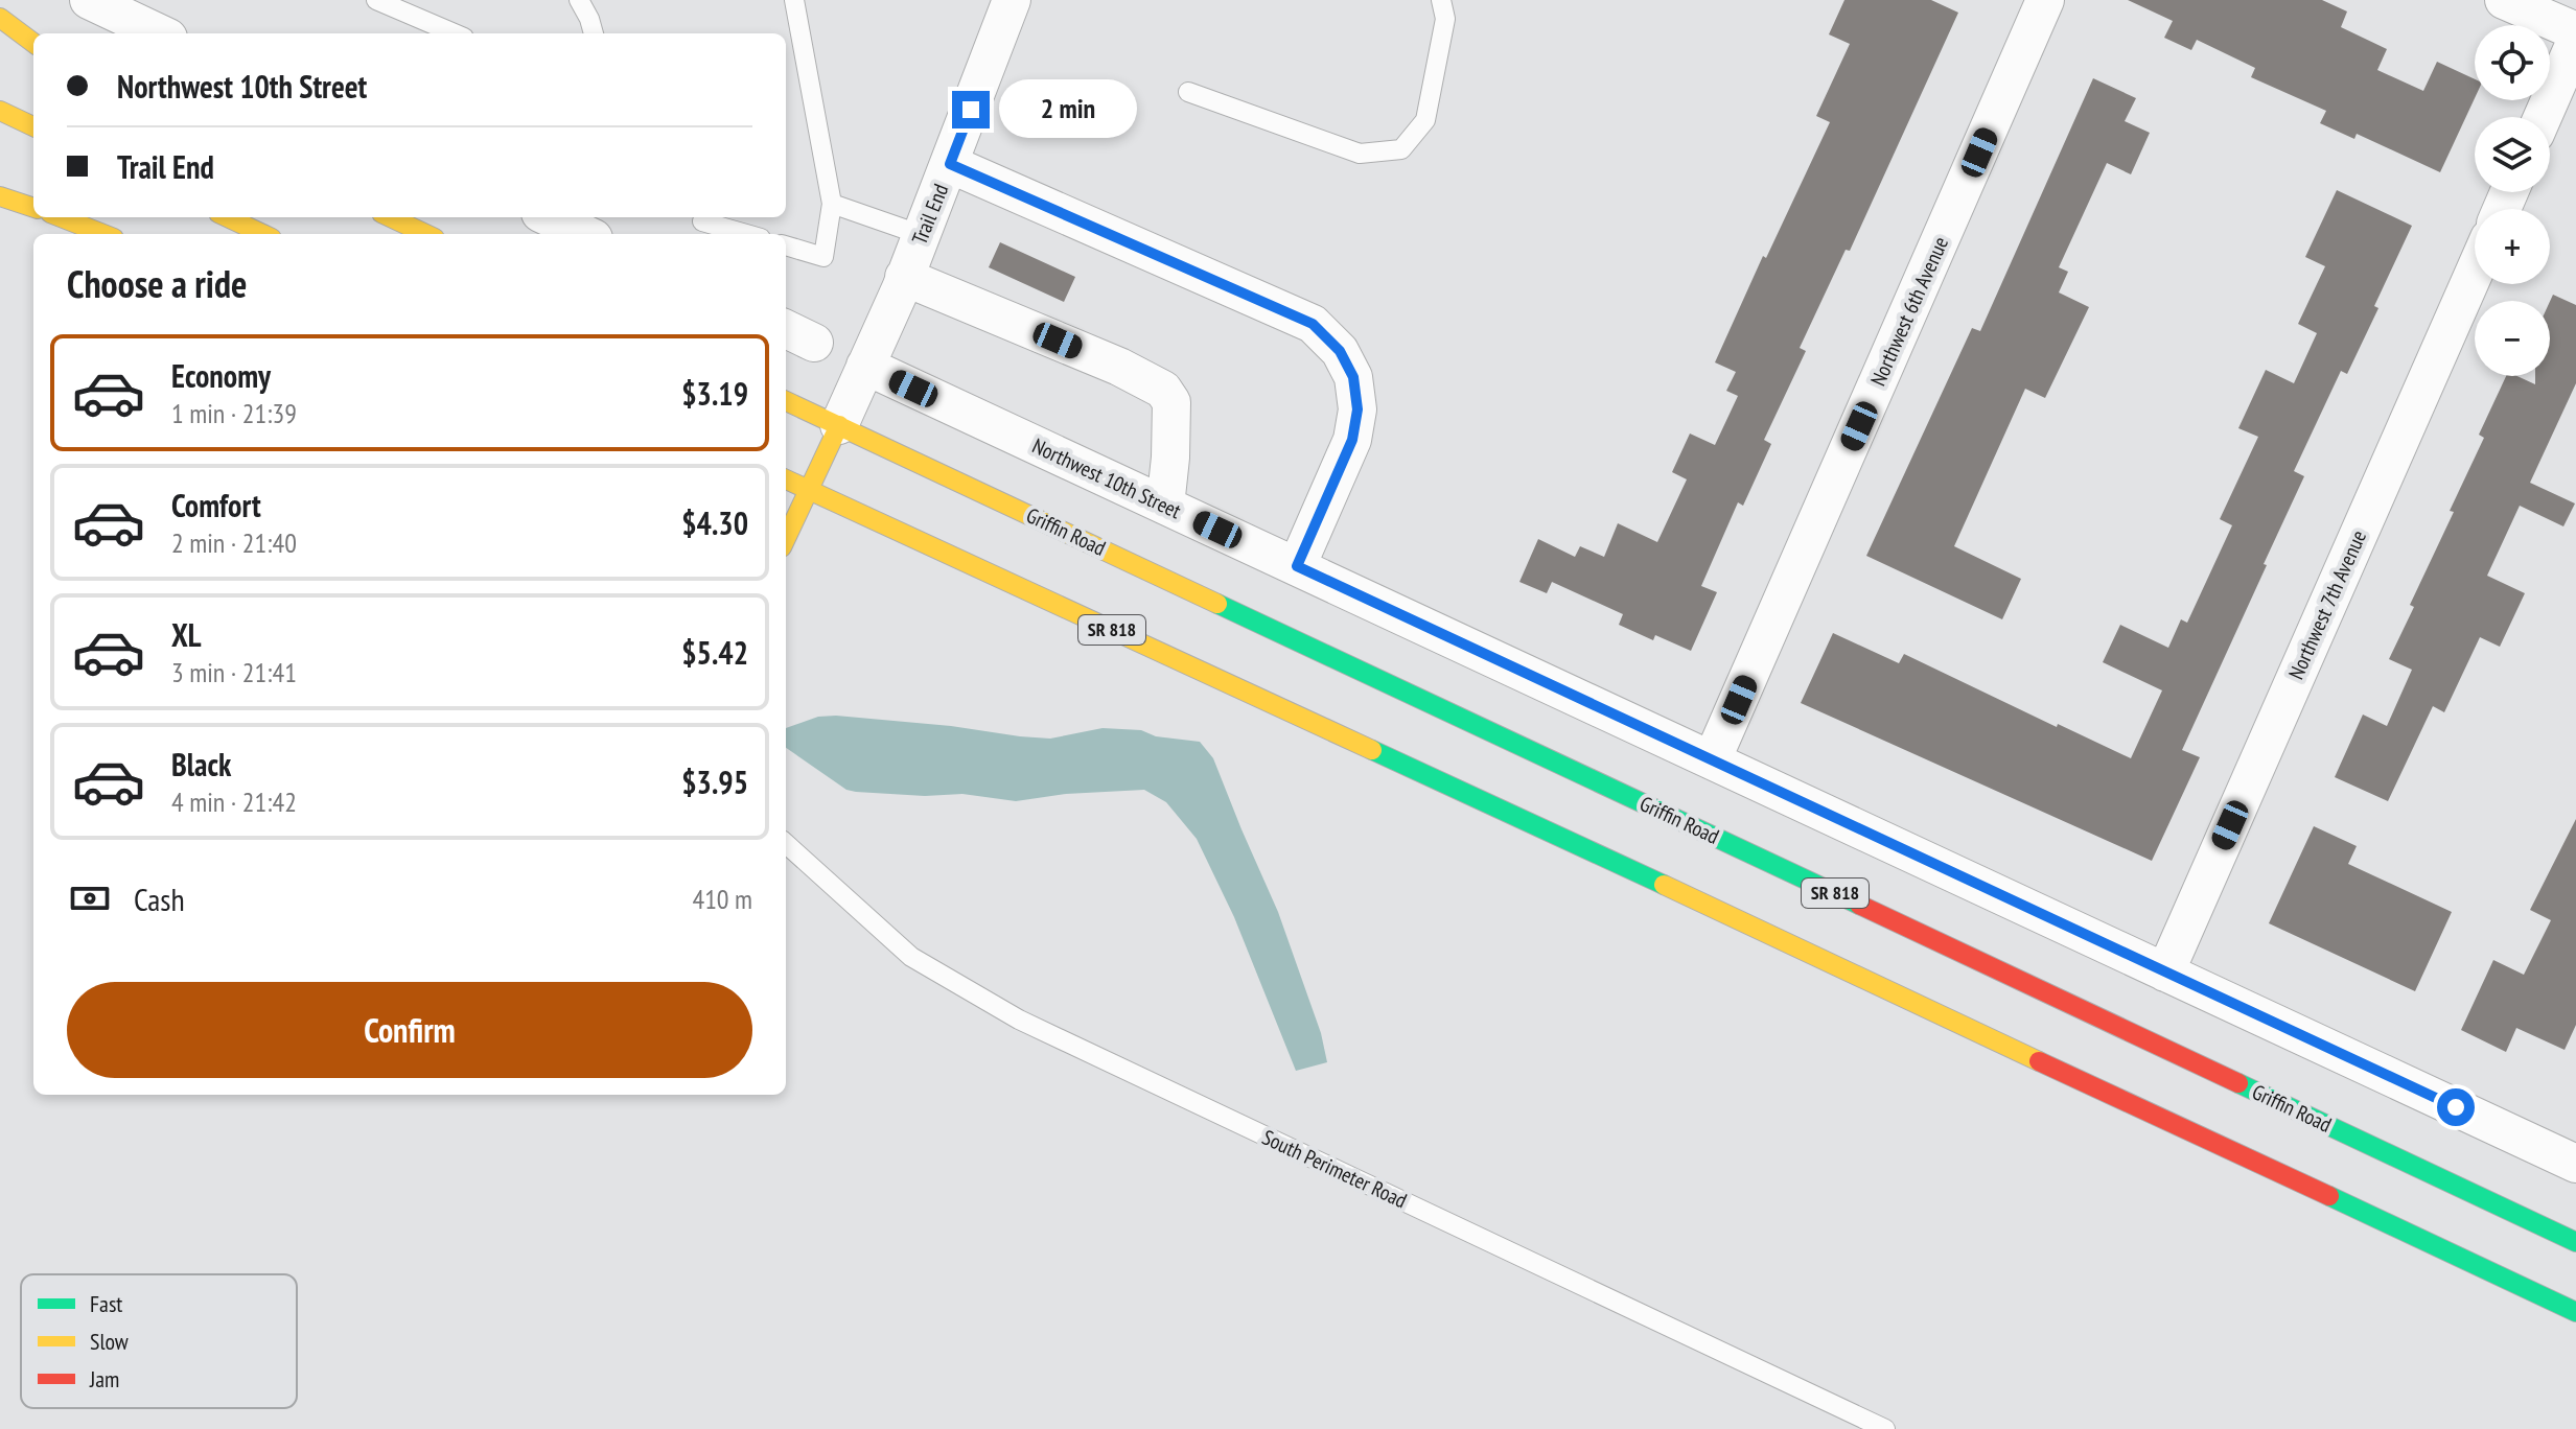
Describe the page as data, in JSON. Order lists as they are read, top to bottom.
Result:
{
  "streets": {
    "main road": ["Griffin Road", "SR 818"],
    "street": [
      "Trail End",
      "Northwest 6th Avenue",
      "Northwest 10th Street",
      "Northwest 7th Avenue"
    ],
    "lane": ["South Perimeter Road"]
  },
  "crossings": [
    ["Trail End", "Northwest 10th Street"],
    ["Trail End", "Griffin Road"],
    ["Northwest 6th Avenue", "Northwest 10th Street"],
    ["Northwest 10th Street", "Northwest 7th Avenue"]
  ],
  "legend": ["Fast", "Slow", "Jam"],
  "page": {
    "map_buttons": ["+", "−"],
    "banner": ["Northwest 10th Street", "Trail End"],
    "bubble": "2 min",
    "heading": "Choose a ride",
    "list": [
      {
        "name": "Economy",
        "note": "1 min · 21:39",
        "value": "$3.19"
      },
      {
        "name": "Comfort",
        "note": "2 min · 21:40",
        "value": "$4.30"
      },
      {
        "name": "XL",
        "note": "3 min · 21:41",
        "value": "$5.42"
      },
      {
        "name": "Black",
        "note": "4 min · 21:42",
        "value": "$3.95"
      }
    ],
    "pay": ["Cash", "410 m"],
    "buttons": "Confirm"
  }
}
